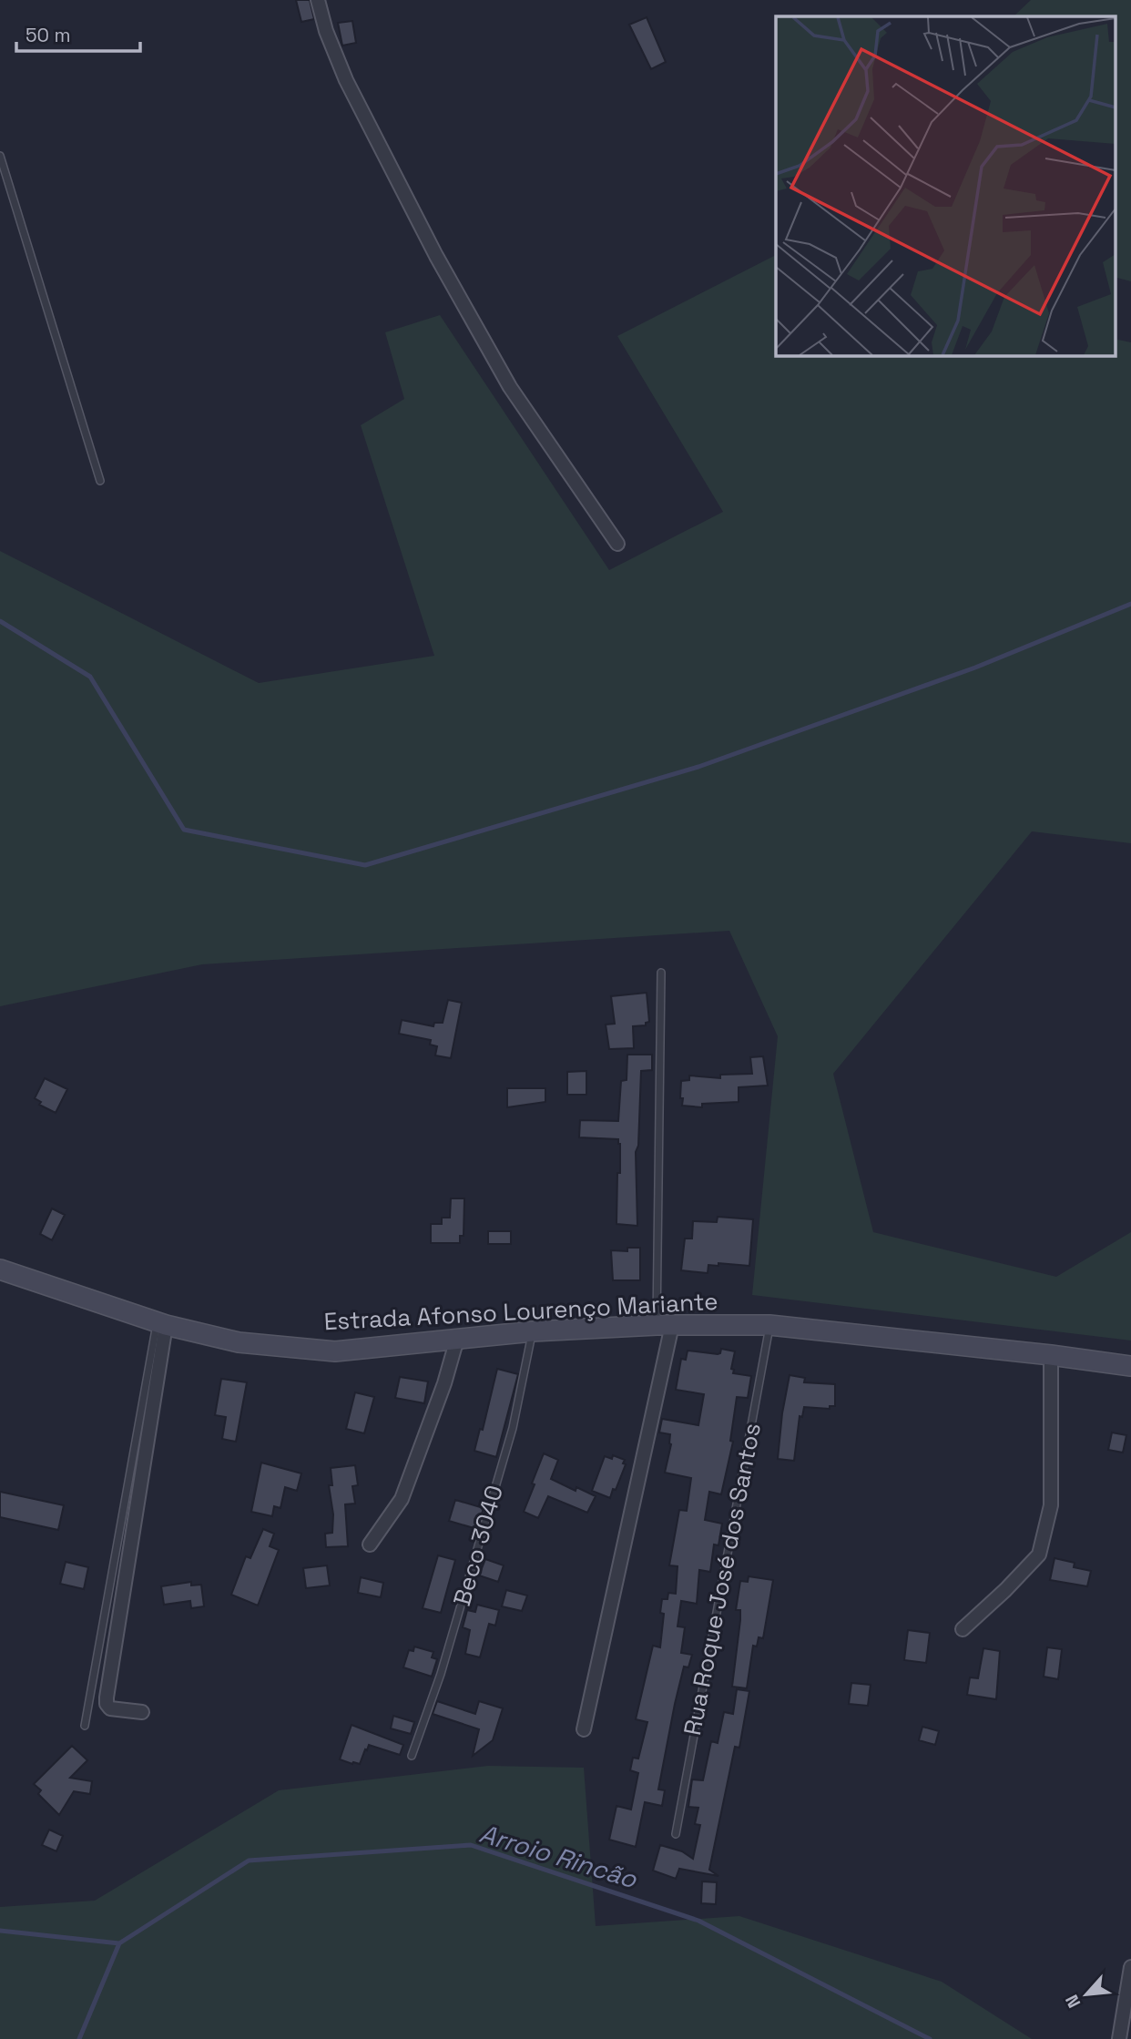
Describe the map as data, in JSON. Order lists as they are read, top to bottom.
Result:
{
  "streets": {
    "main road": ["Estrada Afonso Lourenço Mariante"],
    "lane": ["Beco 3040", "Rua Roque José dos Santos"]
  },
  "crossings": [
    ["Estrada Afonso Lourenço Mariante", "Beco 3040"],
    ["Estrada Afonso Lourenço Mariante", "Rua Roque José dos Santos"]
  ],
  "water": ["Arroio Rincão"],
  "scale_bar": "50 m",
  "north": "bottom left"
}
